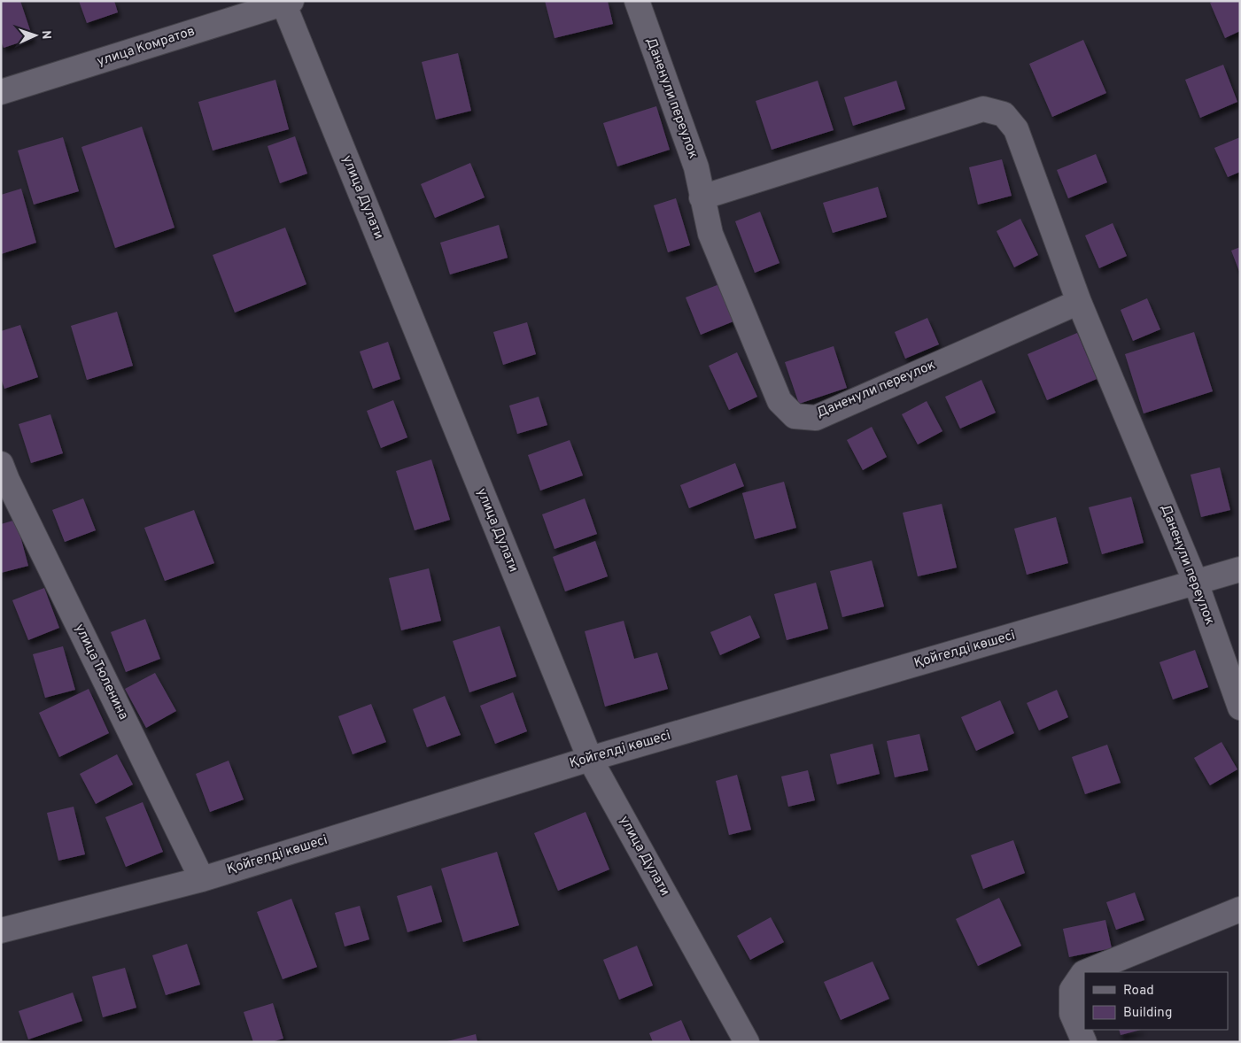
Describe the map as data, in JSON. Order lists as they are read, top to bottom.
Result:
{
  "streets": {
    "street": [
      "улица Комратов",
      "Даненули переулок",
      "улица Дулати",
      "Қойгелді көшесі",
      "улица Тюленина"
    ]
  },
  "crossings": [
    ["улица Комратов", "улица Дулати"],
    ["Даненули переулок", "Қойгелді көшесі"],
    ["улица Дулати", "Қойгелді көшесі"],
    ["Қойгелді көшесі", "улица Тюленина"]
  ],
  "legend": ["Road", "Building"],
  "north": "right"
}
